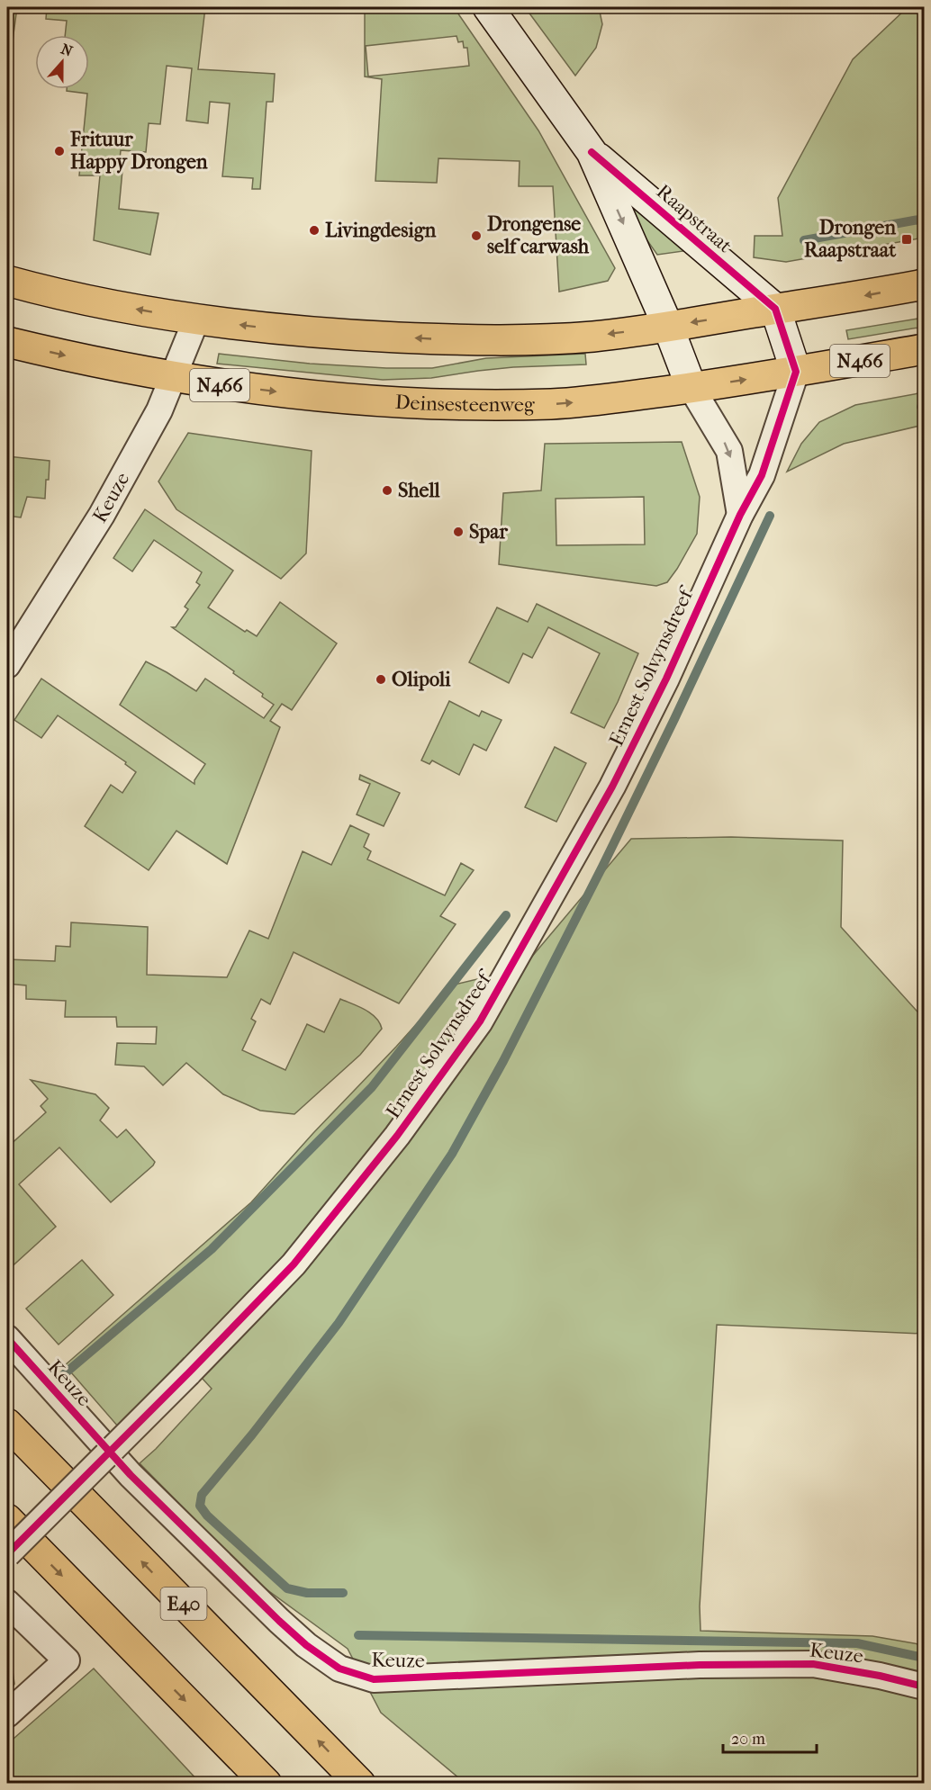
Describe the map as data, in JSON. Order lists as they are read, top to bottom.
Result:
{
  "streets": {
    "highway": ["N466", "Deinsesteenweg", "E40"],
    "street": ["Raapstraat", "Keuze", "Ernest Solvynsdreef"]
  },
  "crossings": [
    ["Raapstraat", "Deinsesteenweg"],
    ["Deinsesteenweg", "Keuze"],
    ["Deinsesteenweg", "Ernest Solvynsdreef"]
  ],
  "places": {
    "other": [
      "Frituur Happy Drongen",
      "Livingdesign",
      "Drongense self carwash",
      "Shell",
      "Spar",
      "Olipoli"
    ],
    "transit": ["Drongen Raapstraat"]
  },
  "scale_bar": "20 m",
  "north": "top"
}
